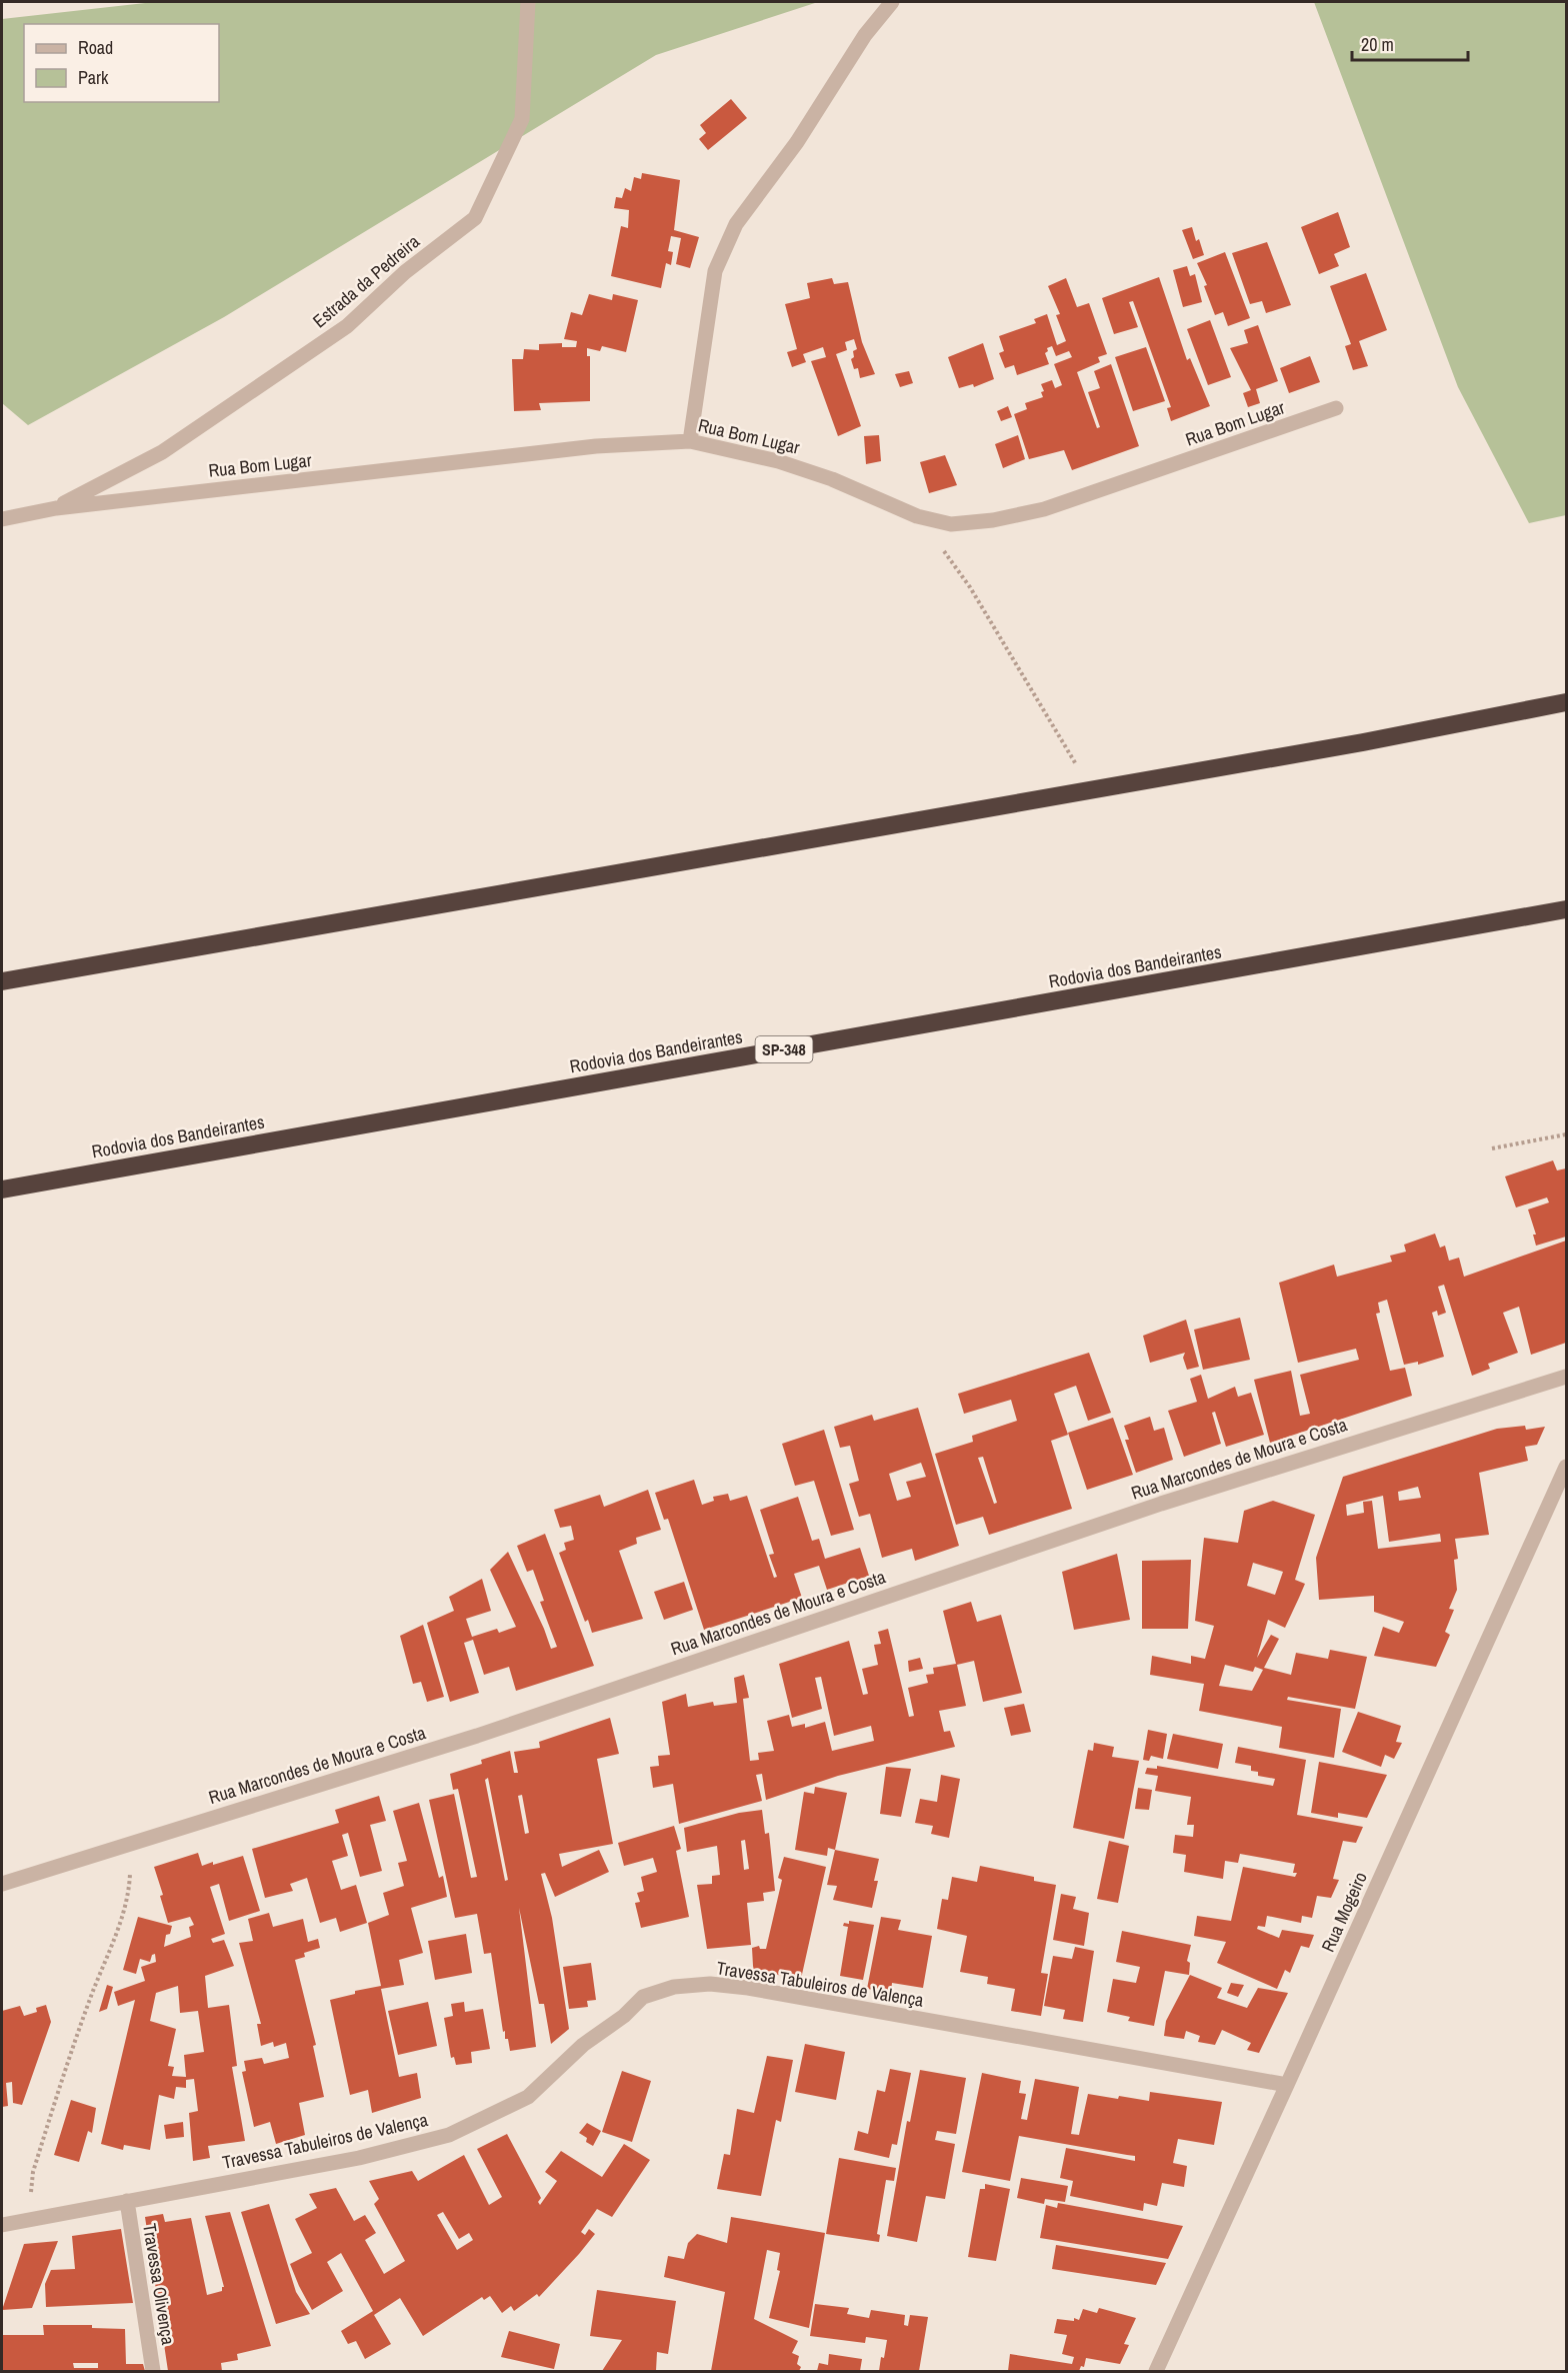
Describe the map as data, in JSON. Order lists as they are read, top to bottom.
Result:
{
  "streets": {
    "highway": ["Rodovia dos Bandeirantes", "SP-348"],
    "street": [
      "Estrada da Pedreira",
      "Rua Bom Lugar",
      "Rua Marcondes de Moura e Costa",
      "Rua Mogeiro",
      "Travessa Tabuleiros de Valença",
      "Travessa Olivença"
    ]
  },
  "crossings": [
    ["Estrada da Pedreira", "Rua Bom Lugar"],
    ["Rua Mogeiro", "Travessa Tabuleiros de Valença"],
    ["Travessa Tabuleiros de Valença", "Travessa Olivença"]
  ],
  "legend": ["Road", "Park"],
  "scale_bar": "20 m"
}
